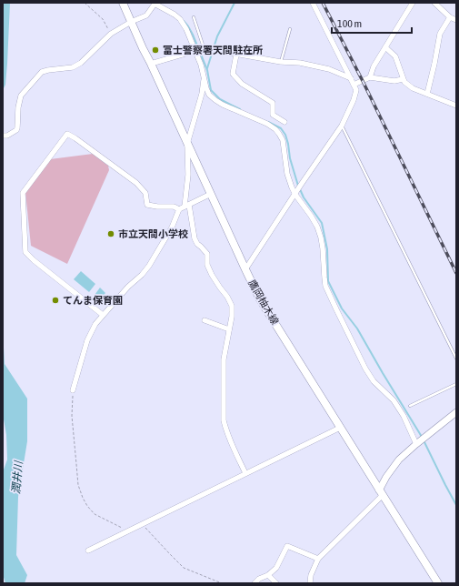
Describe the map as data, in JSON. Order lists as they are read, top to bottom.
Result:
{
  "streets": {
    "main road": ["鷹岡柚木線"]
  },
  "water": ["潤井川"],
  "places": ["富士警察署天間駐在所", "市立天間小学校", "てんま保育園"],
  "scale_bar": "100 m"
}
